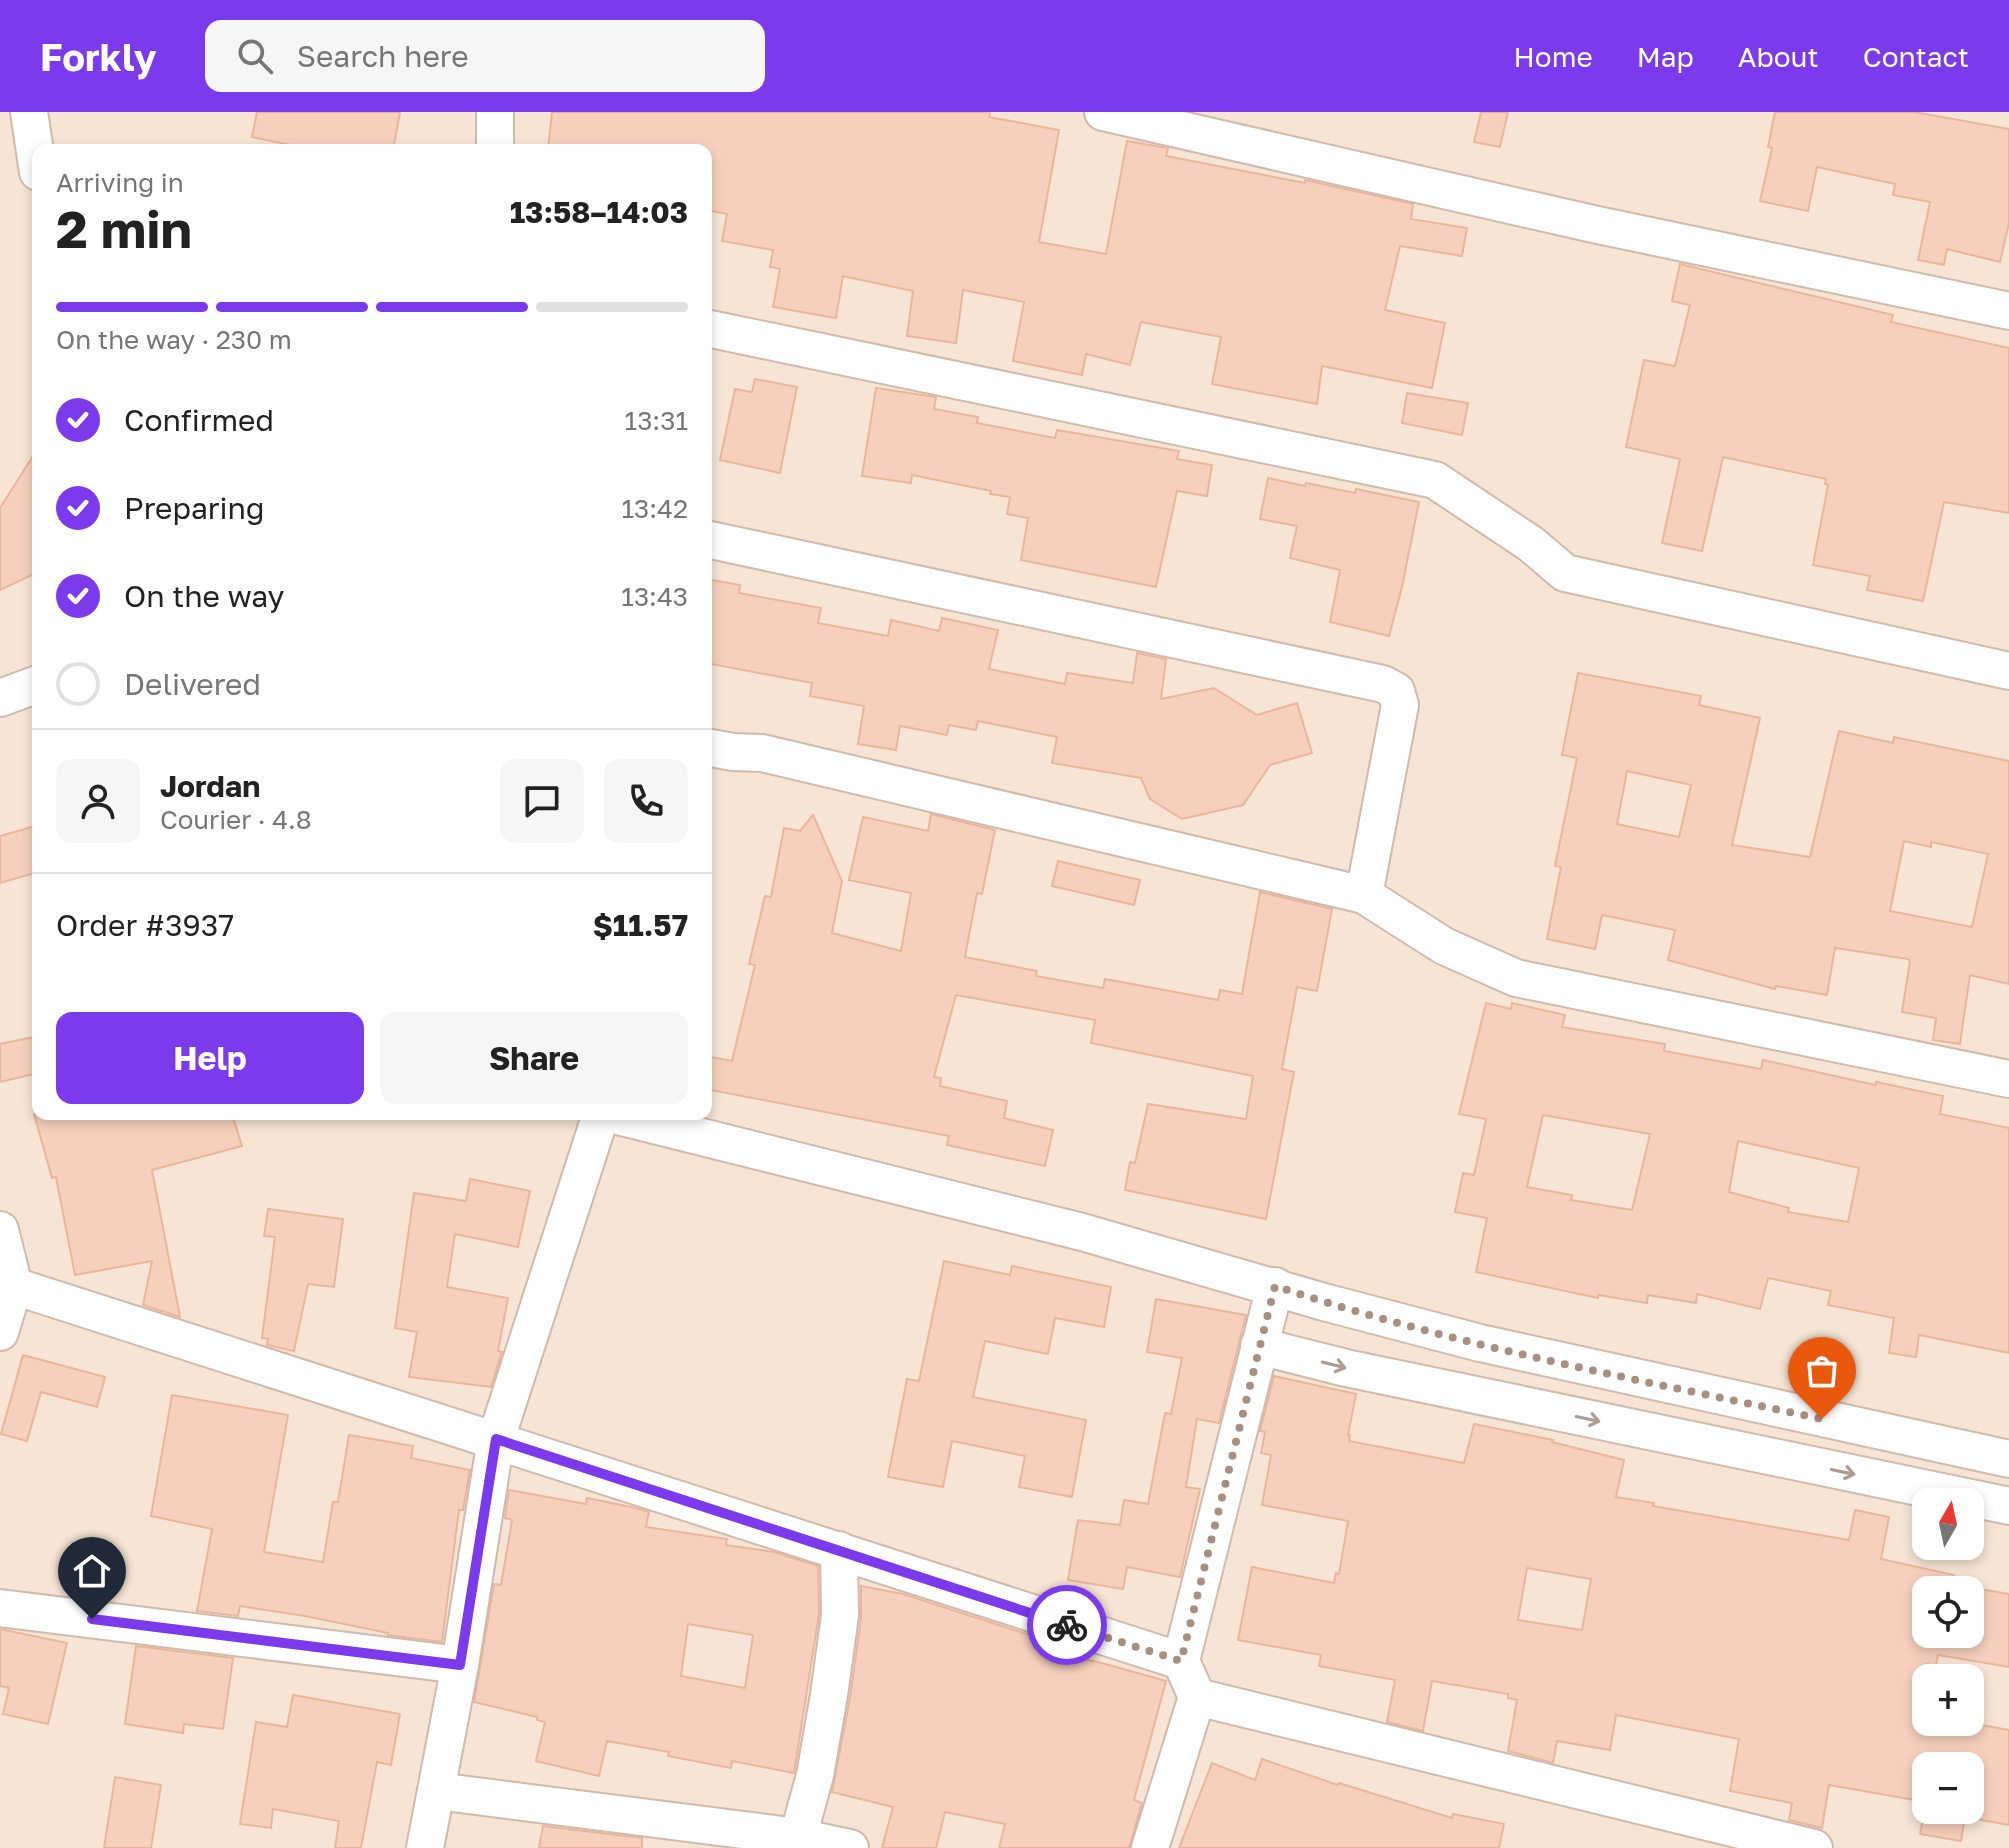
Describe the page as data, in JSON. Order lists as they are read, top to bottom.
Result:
{
  "north": "top",
  "page": {
    "header": "Forkly",
    "search": "Search here",
    "nav": [
      "Home",
      "Map",
      "About",
      "Contact"
    ],
    "heading": ["2 min", "Arriving in", "13:58–14:03"],
    "panel": [
      "Jordan",
      "Courier · 4.8",
      "Order #3937",
      "$11.57"
    ],
    "bar": "On the way · 230 m",
    "list": [
      ["Confirmed", "13:31"],
      ["Preparing", "13:42"],
      ["On the way", "13:43"],
      "Delivered"
    ],
    "buttons": ["Help", "Share"],
    "map_buttons": ["+", "−"]
  }
}
